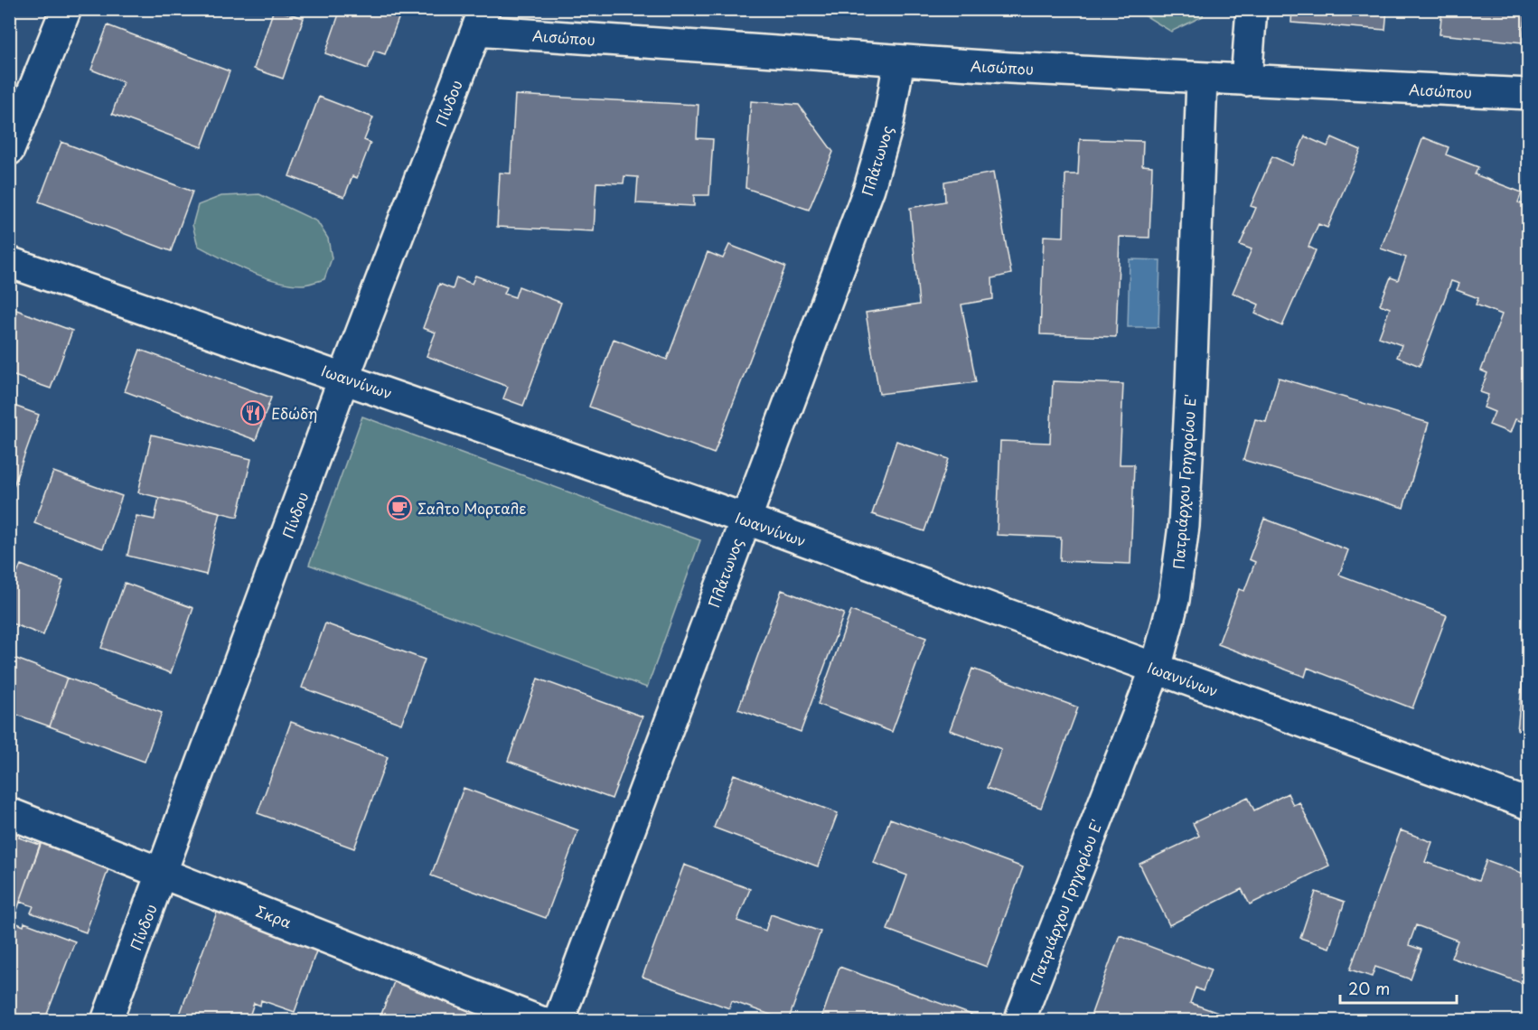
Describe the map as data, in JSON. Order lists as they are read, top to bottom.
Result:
{
  "streets": {
    "street": [
      "Αισώπου",
      "Πίνδου",
      "Πλάτωνος",
      "Ιωαννίνων",
      "Πατριάρχου Γρηγορίου Ε'",
      "Σκρα"
    ]
  },
  "crossings": [
    ["Αισώπου", "Πίνδου"],
    ["Αισώπου", "Πλάτωνος"],
    ["Αισώπου", "Πατριάρχου Γρηγορίου Ε'"],
    ["Πίνδου", "Ιωαννίνων"],
    ["Πίνδου", "Σκρα"],
    ["Πλάτωνος", "Ιωαννίνων"],
    ["Ιωαννίνων", "Πατριάρχου Γρηγορίου Ε'"]
  ],
  "places": {
    "restaurant": ["Εδώδη"],
    "cafe": ["Σαλτο Μορταλε"]
  },
  "scale_bar": "20 m"
}
